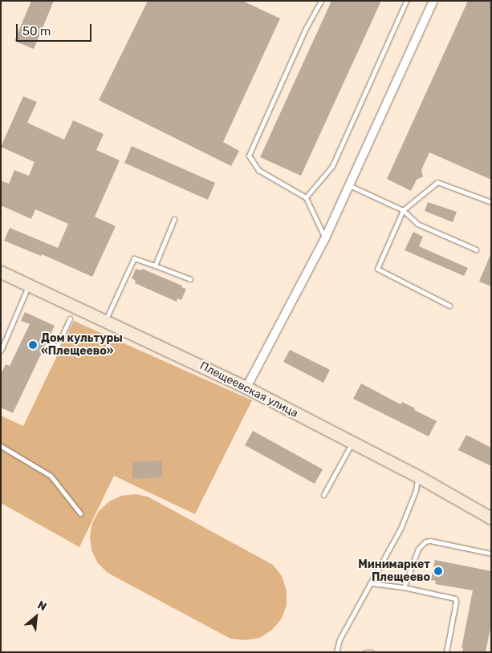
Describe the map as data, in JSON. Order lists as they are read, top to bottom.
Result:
{
  "streets": {
    "street": ["Плещеевская улица"]
  },
  "places": ["Дом культуры «Плещеево»", "Минимаркет Плещеево"],
  "scale_bar": "50 m",
  "north": "top right"
}
